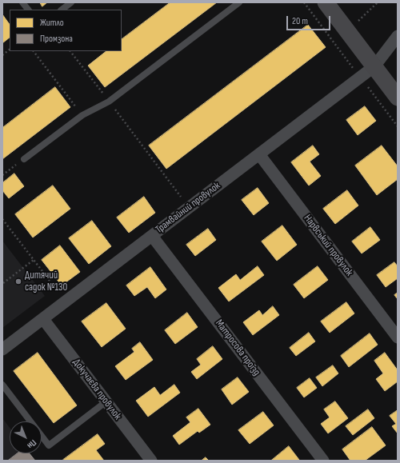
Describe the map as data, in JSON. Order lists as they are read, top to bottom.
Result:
{
  "streets": {
    "street": [
      "Трамвайний провулок",
      "Нарвський провулок",
      "Матросова проїзд",
      "Докучаєва провулок"
    ]
  },
  "crossings": [
    ["Трамвайний провулок", "Нарвський провулок"],
    ["Трамвайний провулок", "Матросова проїзд"],
    ["Трамвайний провулок", "Докучаєва провулок"]
  ],
  "places": ["Дитячий садок №130"],
  "legend": ["Житло", "Промзона"],
  "scale_bar": "20 m",
  "north": "bottom right"
}
